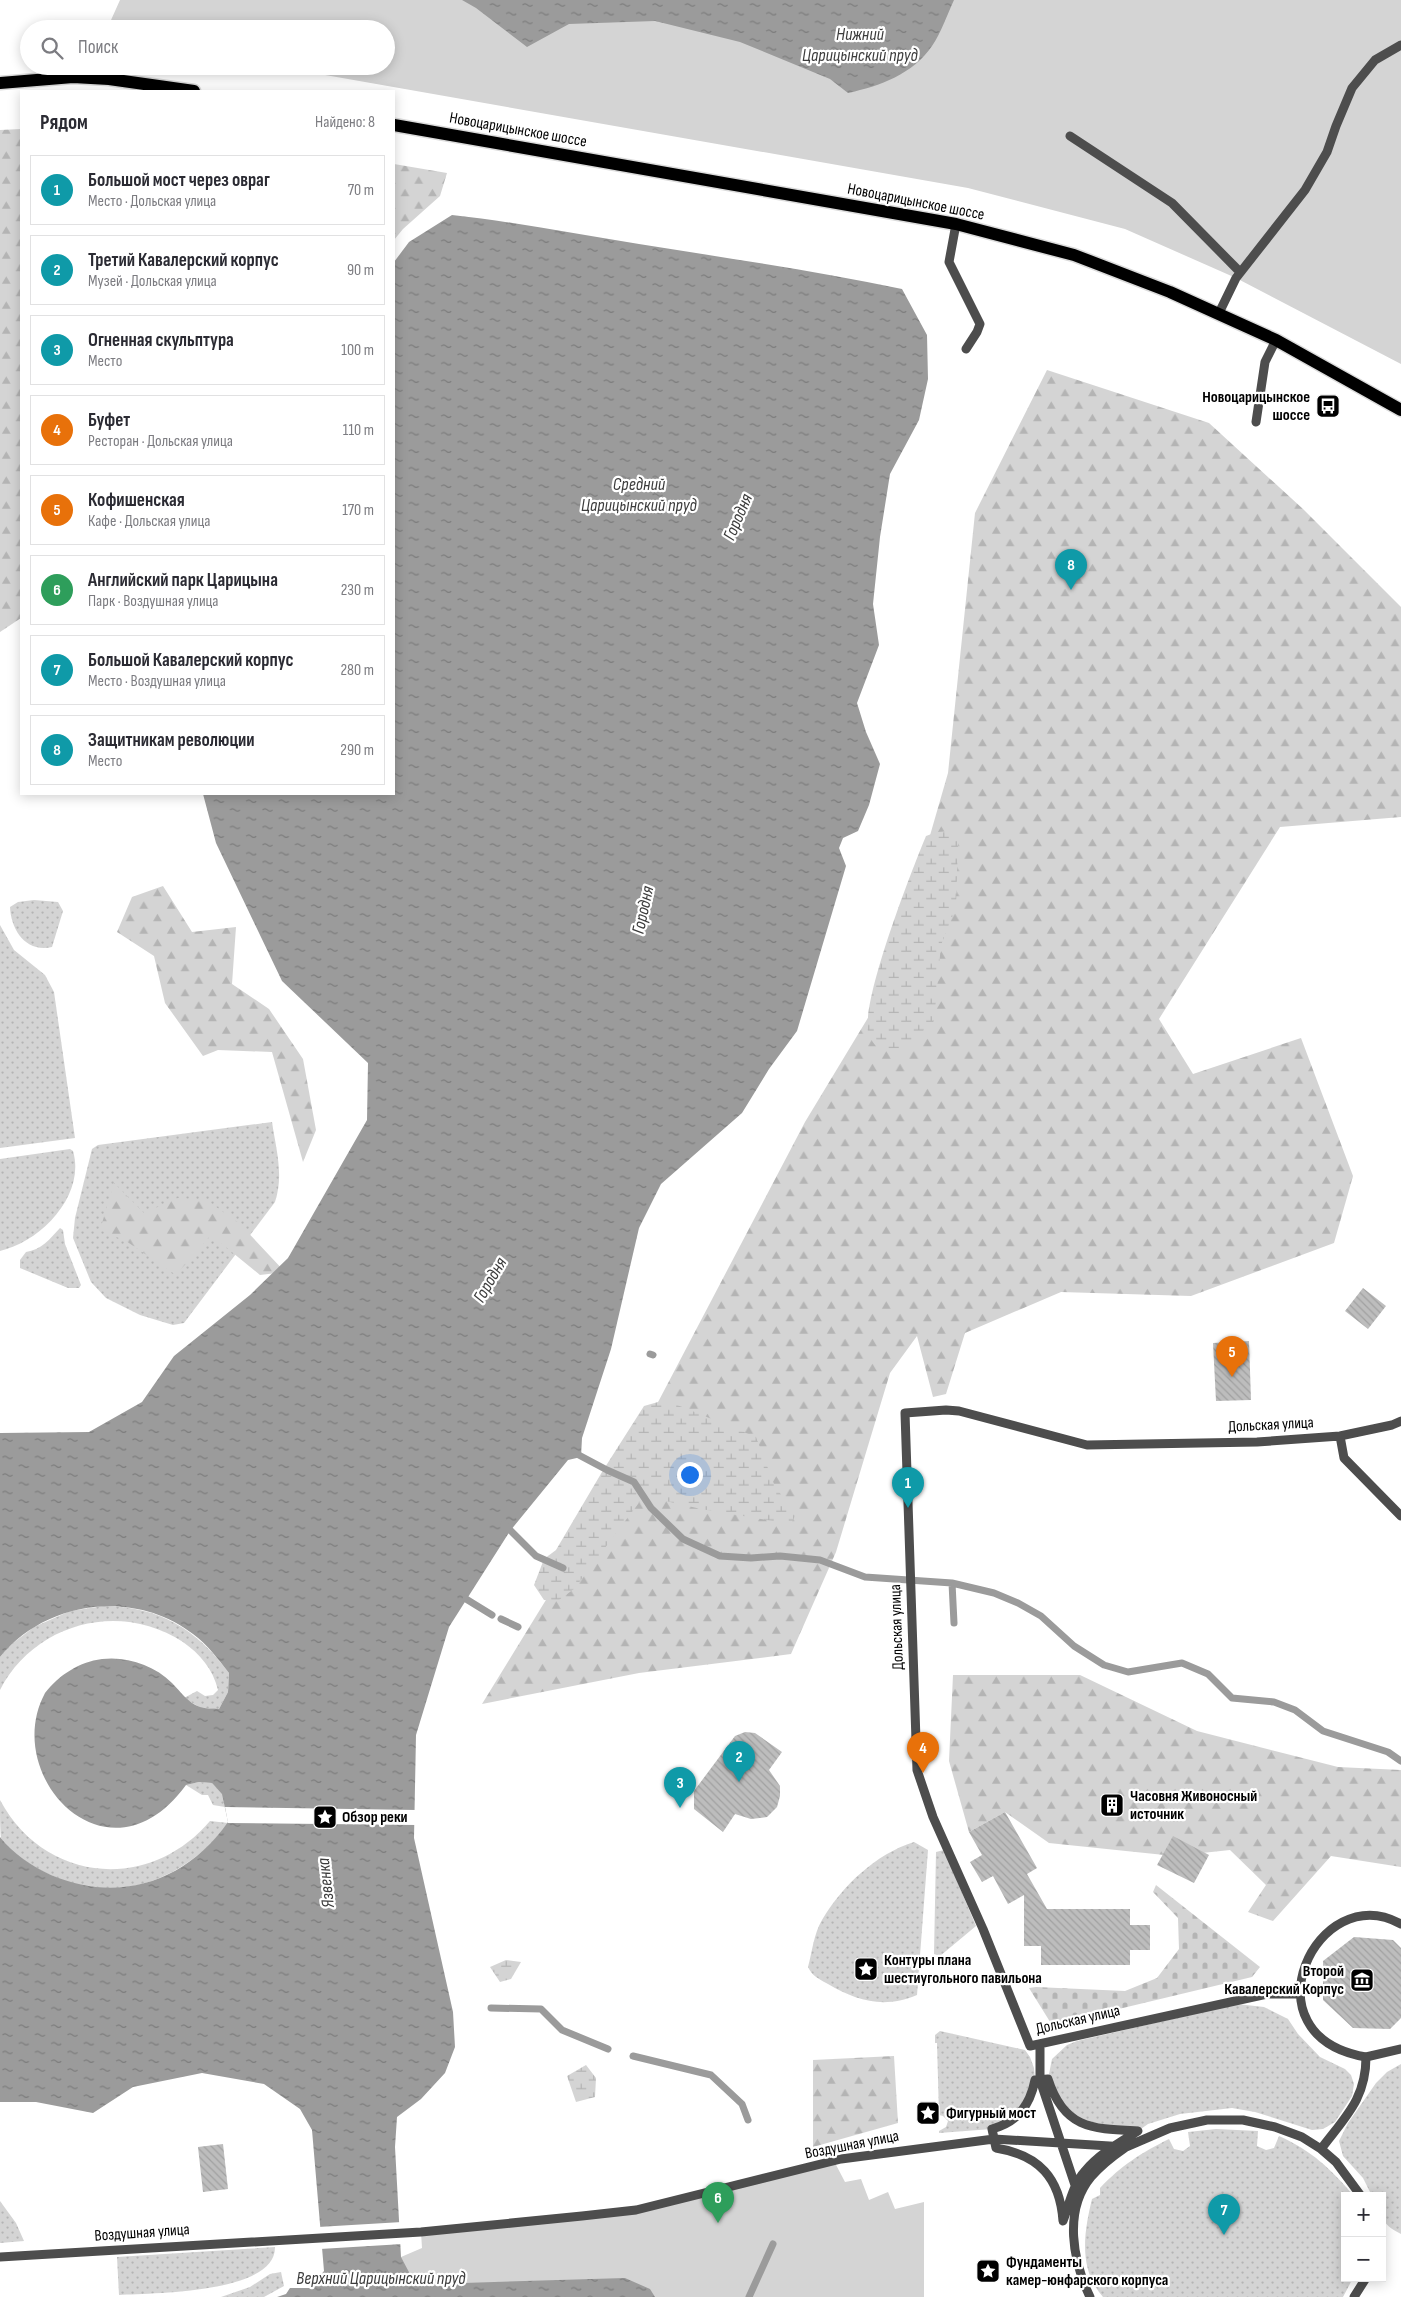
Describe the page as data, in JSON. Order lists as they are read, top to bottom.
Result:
{
  "streets": {
    "main road": ["Новоцарицынское шоссе"],
    "street": ["Дольская улица", "Воздушная улица"]
  },
  "water": [
    "Нижний Царицынский пруд",
    "Средний Царицынский пруд",
    "Городня",
    "Язвенка",
    "Верхний Царицынский пруд"
  ],
  "places": {
    "bus stop": ["Новоцарицынское шоссе"],
    "building": ["Часовня Живоносный источник"],
    "place": [
      "Обзор реки",
      "Контуры плана шестиугольного павильона",
      "Фигурный мост",
      "Фундаменты камер-юнфарского корпуса"
    ],
    "museum": ["Второй Кавалерский Корпус"]
  },
  "page": {
    "search": "Поиск",
    "heading": ["Рядом", "Найдено: 8"],
    "list": [
      {
        "mark": "1",
        "name": "Большой мост через овраг",
        "note": "Место · Дольская улица",
        "value": "70 m"
      },
      {
        "mark": "2",
        "name": "Третий Кавалерский корпус",
        "note": "Музей · Дольская улица",
        "value": "90 m"
      },
      {
        "mark": "3",
        "name": "Огненная скульптура",
        "note": "Место",
        "value": "100 m"
      },
      {
        "mark": "4",
        "name": "Буфет",
        "note": "Ресторан · Дольская улица",
        "value": "110 m"
      },
      {
        "mark": "5",
        "name": "Кофишенская",
        "note": "Кафе · Дольская улица",
        "value": "170 m"
      },
      {
        "mark": "6",
        "name": "Английский парк Царицына",
        "note": "Парк · Воздушная улица",
        "value": "230 m"
      },
      {
        "mark": "7",
        "name": "Большой Кавалерский корпус",
        "note": "Место · Воздушная улица",
        "value": "280 m"
      },
      {
        "mark": "8",
        "name": "Защитникам революции",
        "note": "Место",
        "value": "290 m"
      }
    ],
    "pins": [
      "8",
      "5",
      "1",
      "4",
      "2",
      "3",
      "6",
      "7"
    ],
    "map_buttons": ["+", "−"]
  }
}
